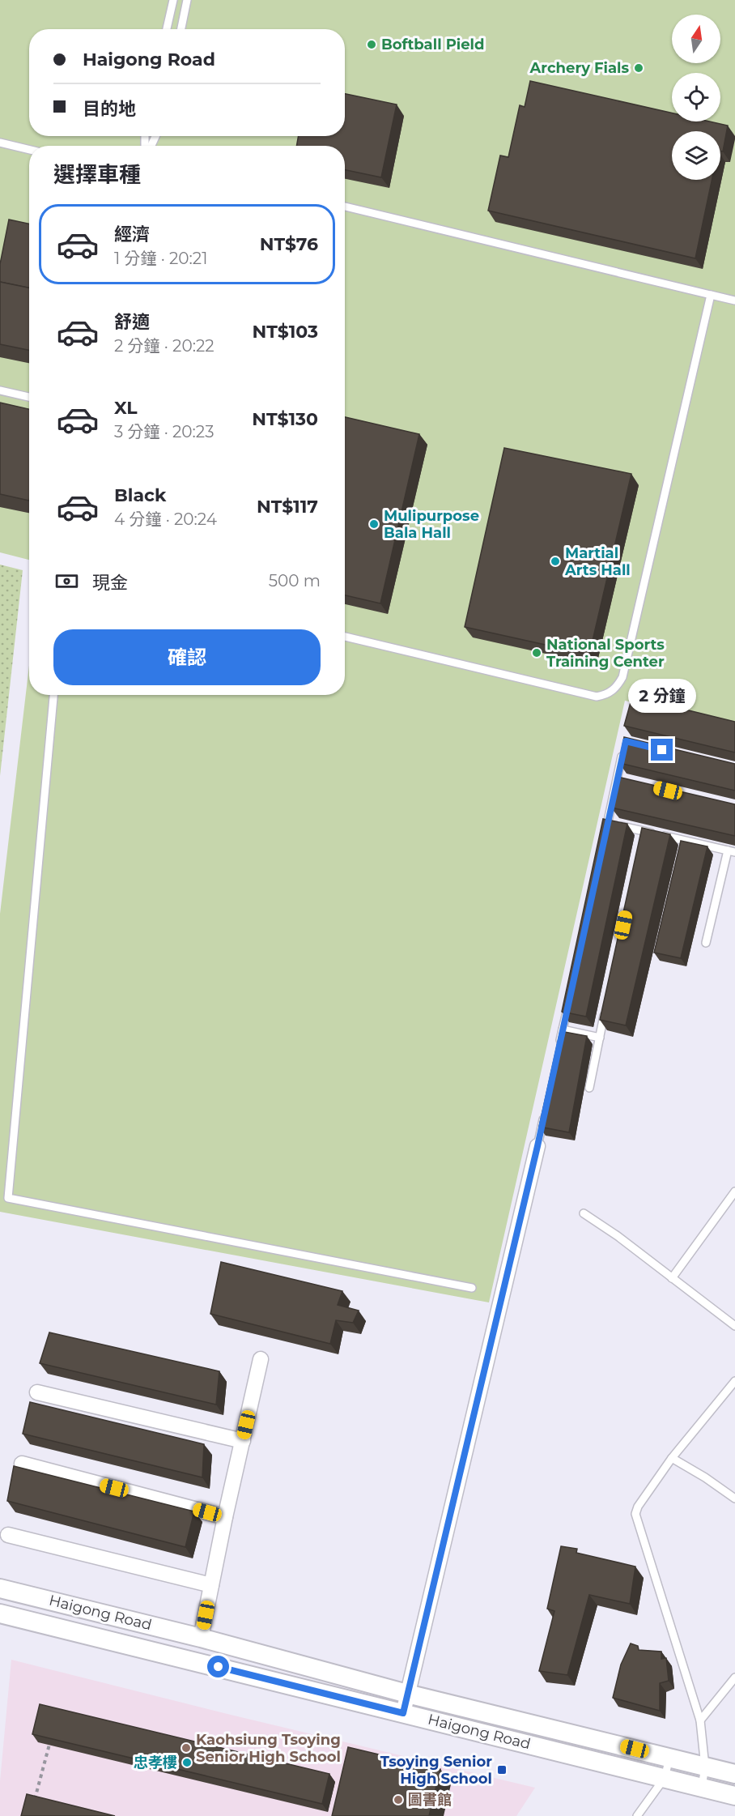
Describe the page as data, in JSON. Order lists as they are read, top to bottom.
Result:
{
  "streets": {
    "street": ["Haigong Road"]
  },
  "places": {
    "other": [
      "Boftball Pield",
      "Archery Fials",
      "Mulipurpose Bala Hall",
      "Martial Arts Hall",
      "National Sports Training Center",
      "Kaohsiung Tsoying Senior High School",
      "忠孝樓",
      "圖書館"
    ],
    "transit": ["Tsoying Senior High School"]
  },
  "north": "top",
  "page": {
    "banner": ["Haigong Road", "目的地"],
    "heading": "選擇車種",
    "list": [
      {
        "name": "經濟",
        "note": "1 分鐘 · 20:21",
        "value": "NT$76"
      },
      {
        "name": "舒適",
        "note": "2 分鐘 · 20:22",
        "value": "NT$103"
      },
      {
        "name": "XL",
        "note": "3 分鐘 · 20:23",
        "value": "NT$130"
      },
      {
        "name": "Black",
        "note": "4 分鐘 · 20:24",
        "value": "NT$117"
      }
    ],
    "pay": ["現金", "500 m"],
    "buttons": "確認",
    "bubble": "2 分鐘"
  }
}
